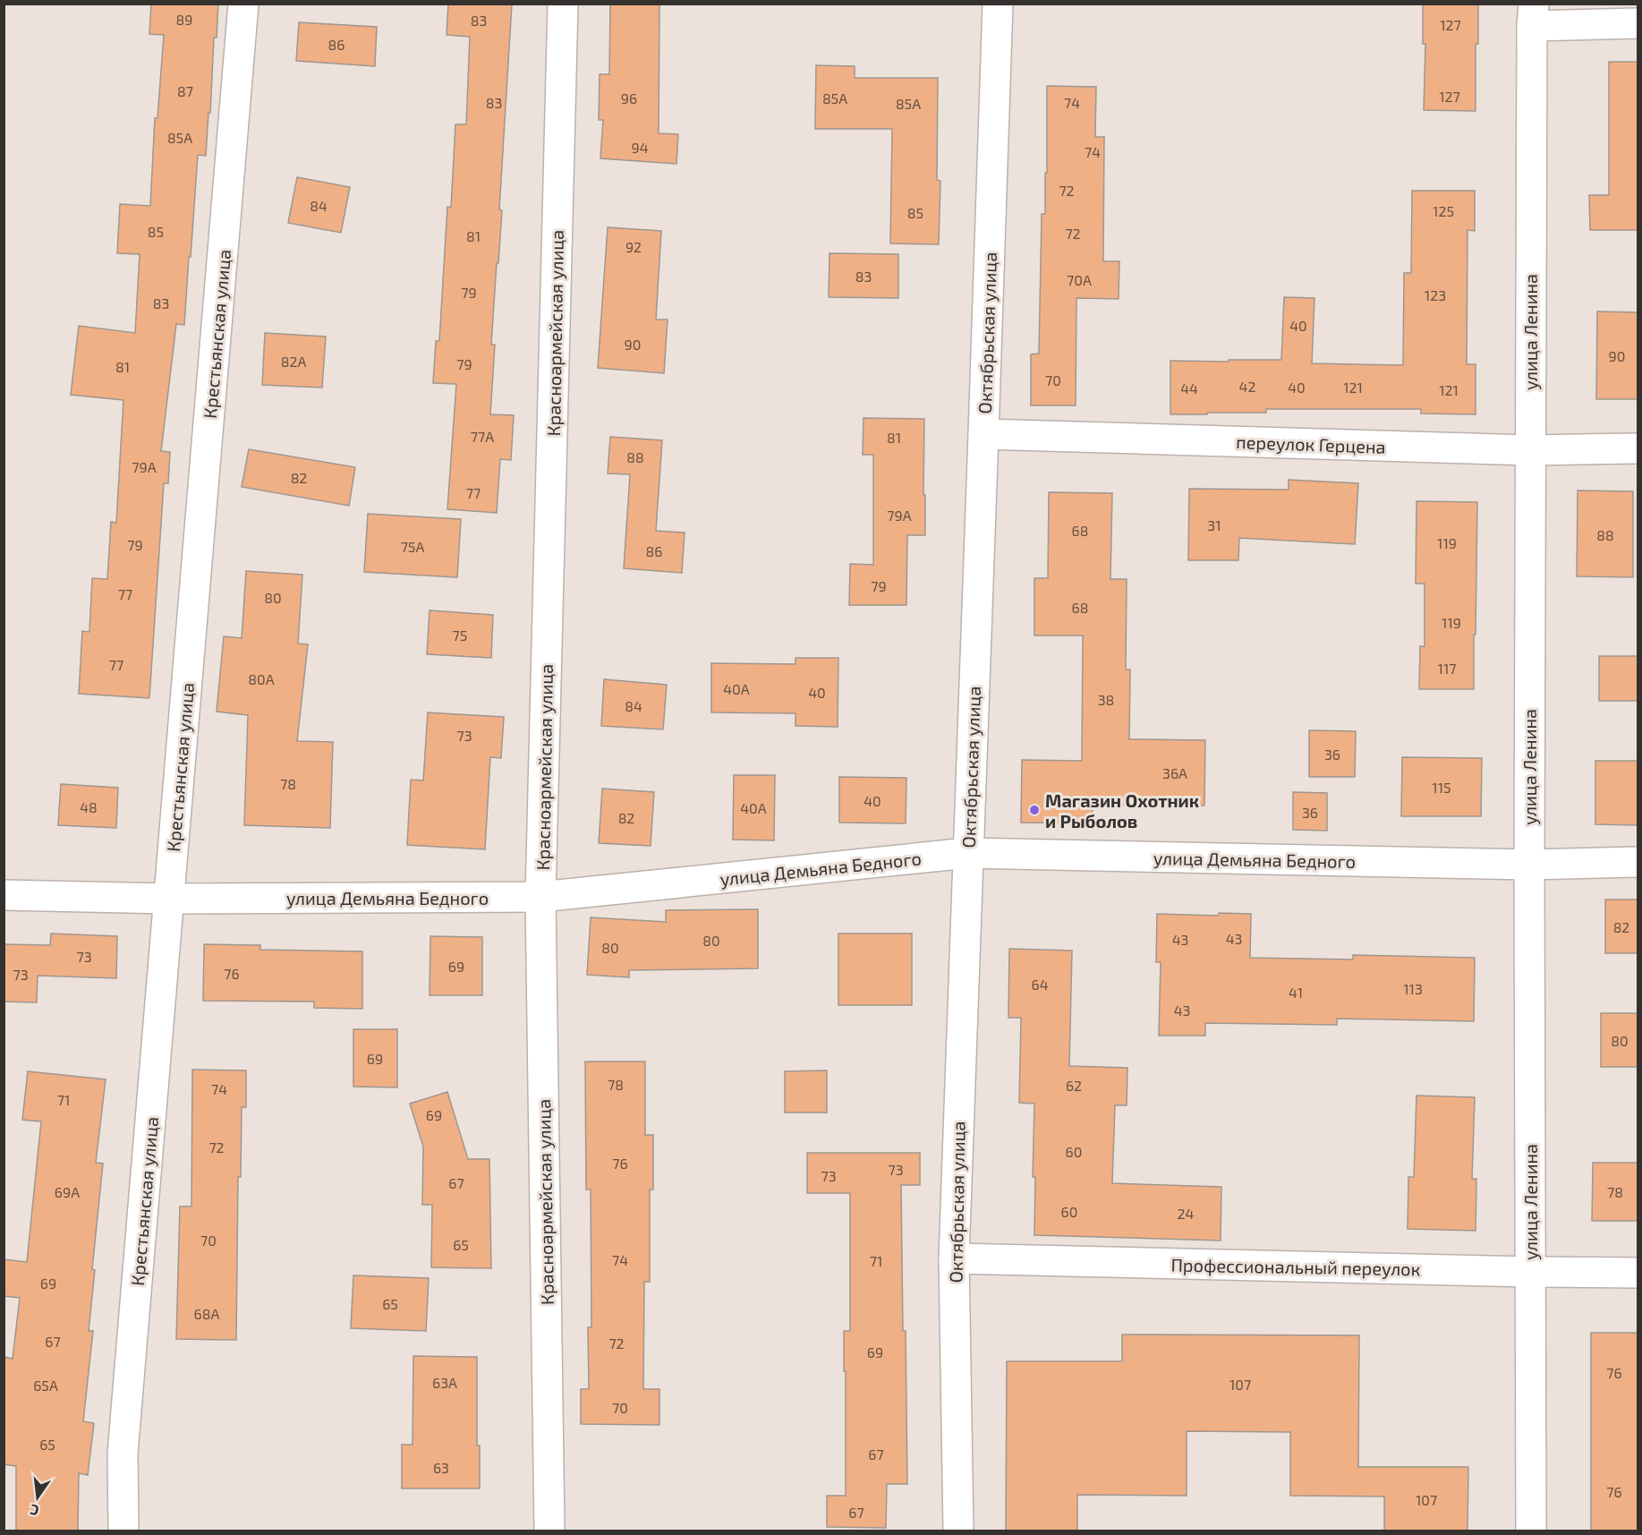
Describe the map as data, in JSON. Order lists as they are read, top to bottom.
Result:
{
  "streets": {
    "street": [
      "улица Ленина",
      "Красноармейская улица",
      "Октябрьская улица",
      "Крестьянская улица",
      "переулок Герцена",
      "улица Демьяна Бедного",
      "Профессиональный переулок"
    ]
  },
  "crossings": [
    ["улица Ленина", "переулок Герцена"],
    ["улица Ленина", "улица Демьяна Бедного"],
    ["улица Ленина", "Профессиональный переулок"],
    ["Красноармейская улица", "улица Демьяна Бедного"],
    ["Октябрьская улица", "переулок Герцена"],
    ["Октябрьская улица", "улица Демьяна Бедного"],
    ["Октябрьская улица", "Профессиональный переулок"],
    ["Крестьянская улица", "улица Демьяна Бедного"]
  ],
  "places": ["Магазин Охотник и Рыболов"],
  "house_numbers": [
    "89",
    "83",
    "127",
    "86",
    "87",
    "127",
    "96",
    "85А",
    "83",
    "74",
    "85А",
    "85А",
    "94",
    "74",
    "72",
    "84",
    "125",
    "85",
    "85",
    "72",
    "81",
    "92",
    "83",
    "70А",
    "79",
    "123",
    "83",
    "40",
    "90",
    "90",
    "82А",
    "79",
    "81",
    "70",
    "42",
    "40",
    "121",
    "44",
    "121",
    "77А",
    "81",
    "88",
    "79А",
    "82",
    "77",
    "79А",
    "31",
    "68",
    "88",
    "119",
    "79",
    "75А",
    "86",
    "79",
    "77",
    "80",
    "68",
    "119",
    "75",
    "77",
    "117",
    "80А",
    "40А",
    "40",
    "38",
    "84",
    "73",
    "36",
    "36А",
    "78",
    "115",
    "40",
    "48",
    "40А",
    "36",
    "82",
    "82",
    "43",
    "43",
    "80",
    "80",
    "73",
    "69",
    "76",
    "73",
    "64",
    "113",
    "41",
    "43",
    "80",
    "69",
    "78",
    "62",
    "74",
    "71",
    "69",
    "72",
    "60",
    "76",
    "73",
    "73",
    "67",
    "69А",
    "78",
    "60",
    "24",
    "70",
    "65",
    "74",
    "71",
    "69",
    "65",
    "68А",
    "67",
    "72",
    "69",
    "76",
    "63А",
    "107",
    "65А",
    "70",
    "65",
    "67",
    "63",
    "76",
    "107",
    "67"
  ],
  "north": "bottom"
}
